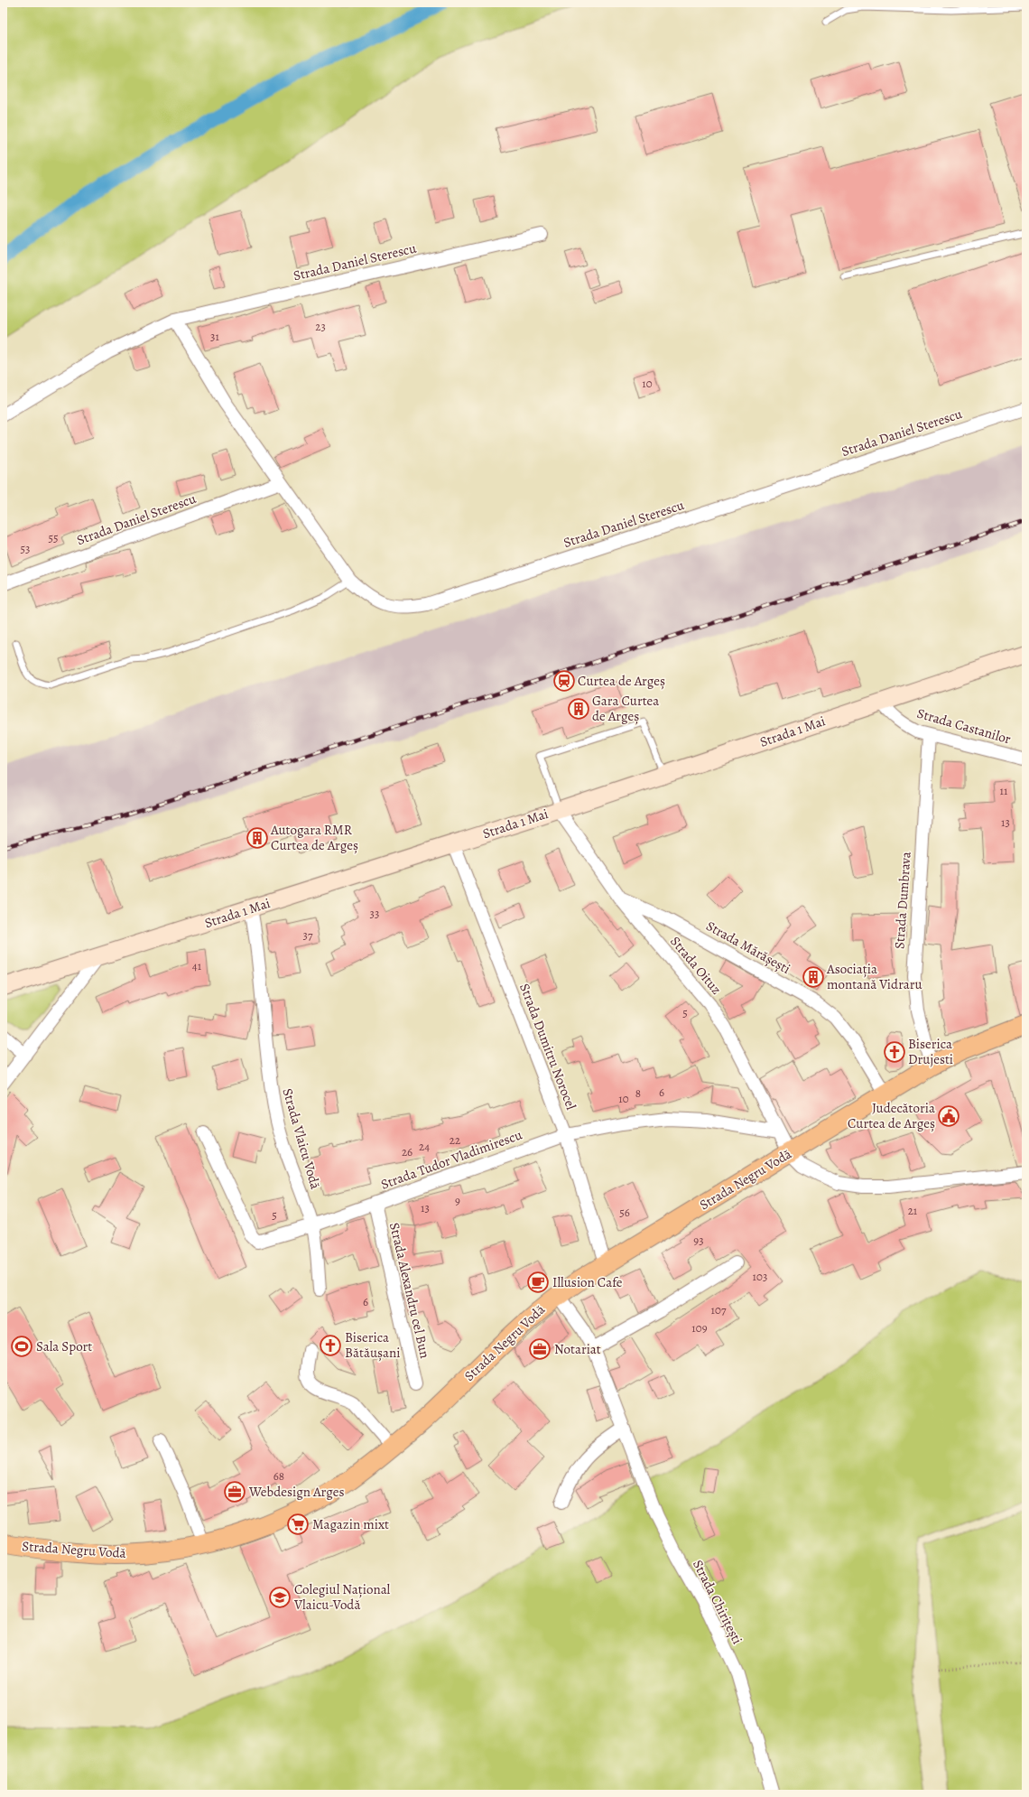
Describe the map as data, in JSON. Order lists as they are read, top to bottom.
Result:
{
  "streets": {
    "main road": ["Strada 1 Mai", "Strada Negru Vodă"],
    "street": [
      "Strada Daniel Sterescu",
      "Strada Castanilor",
      "Strada Dumbrava",
      "Strada Mărășești",
      "Strada Oituz",
      "Strada Dumitru Norocel",
      "Strada Vlaicu Vodă",
      "Strada Tudor Vladimirescu",
      "Strada Alexandru cel Bun",
      "Strada Chirițești"
    ]
  },
  "crossings": [
    ["Strada Castanilor", "Strada 1 Mai"],
    ["Strada Castanilor", "Strada Dumbrava"],
    ["Strada 1 Mai", "Strada Oituz"],
    ["Strada 1 Mai", "Strada Dumitru Norocel"],
    ["Strada 1 Mai", "Strada Vlaicu Vodă"],
    ["Strada Dumbrava", "Strada Negru Vodă"],
    ["Strada Mărășești", "Strada Oituz"],
    ["Strada Mărășești", "Strada Negru Vodă"],
    ["Strada Oituz", "Strada Tudor Vladimirescu"],
    ["Strada Oituz", "Strada Negru Vodă"],
    ["Strada Dumitru Norocel", "Strada Tudor Vladimirescu"],
    ["Strada Dumitru Norocel", "Strada Negru Vodă"],
    ["Strada Vlaicu Vodă", "Strada Tudor Vladimirescu"],
    ["Strada Tudor Vladimirescu", "Strada Alexandru cel Bun"],
    ["Strada Negru Vodă", "Strada Chirițești"]
  ],
  "places": {
    "station": ["Curtea de Argeș"],
    "building": ["Gara Curtea de Argeș", "Autogara RMR Curtea de Argeș", "Asociația montană Vidraru"],
    "church": ["Biserica Drujesti", "Biserica Bătăușani"],
    "public building": ["Judecătoria Curtea de Argeș"],
    "cafe": ["Illusion Cafe"],
    "sports": ["Sala Sport"],
    "office": ["Notariat", "Webdesign Arges"],
    "supermarket": ["Magazin mixt"],
    "school or university": ["Colegiul Național Vlaicu-Vodă"]
  },
  "house_numbers": [
    "23",
    "31",
    "10",
    "55",
    "53",
    "11",
    "13",
    "33",
    "37",
    "41",
    "5",
    "6",
    "8",
    "10",
    "22",
    "24",
    "26",
    "9",
    "13",
    "21",
    "56",
    "5",
    "93",
    "103",
    "6",
    "107",
    "109",
    "68"
  ]
}
